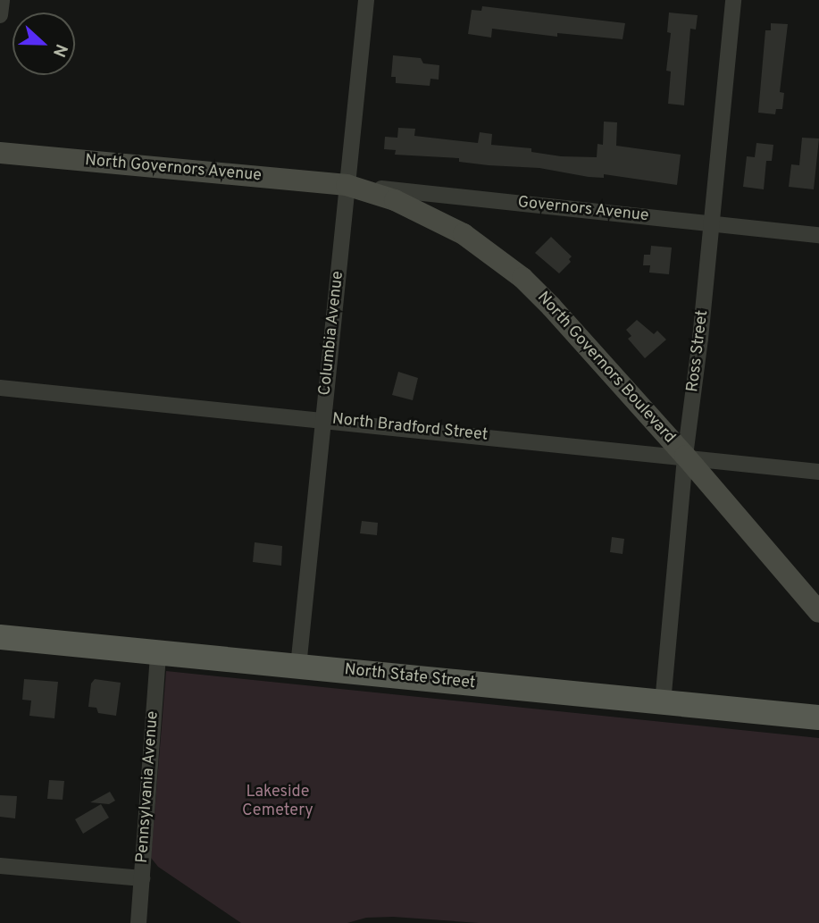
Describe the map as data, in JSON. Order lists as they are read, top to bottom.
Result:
{
  "streets": {
    "main road": ["North Governors Avenue", "North Governors Boulevard", "North State Street"],
    "street": [
      "Governors Avenue",
      "Columbia Avenue",
      "Ross Street",
      "North Bradford Street",
      "Pennsylvania Avenue"
    ]
  },
  "crossings": [
    ["North Governors Avenue", "Governors Avenue"],
    ["North Governors Avenue", "Columbia Avenue"],
    ["North Governors Avenue", "North Governors Boulevard"],
    ["Governors Avenue", "Columbia Avenue"],
    ["Governors Avenue", "Ross Street"],
    ["Governors Avenue", "North Governors Boulevard"],
    ["Columbia Avenue", "North Governors Boulevard"],
    ["Columbia Avenue", "North Bradford Street"],
    ["Columbia Avenue", "North State Street"],
    ["Ross Street", "North Governors Boulevard"],
    ["Ross Street", "North Bradford Street"],
    ["Ross Street", "North State Street"],
    ["North Governors Boulevard", "North Bradford Street"],
    ["North State Street", "Pennsylvania Avenue"]
  ],
  "parks": ["Lakeside Cemetery"],
  "north": "right"
}
